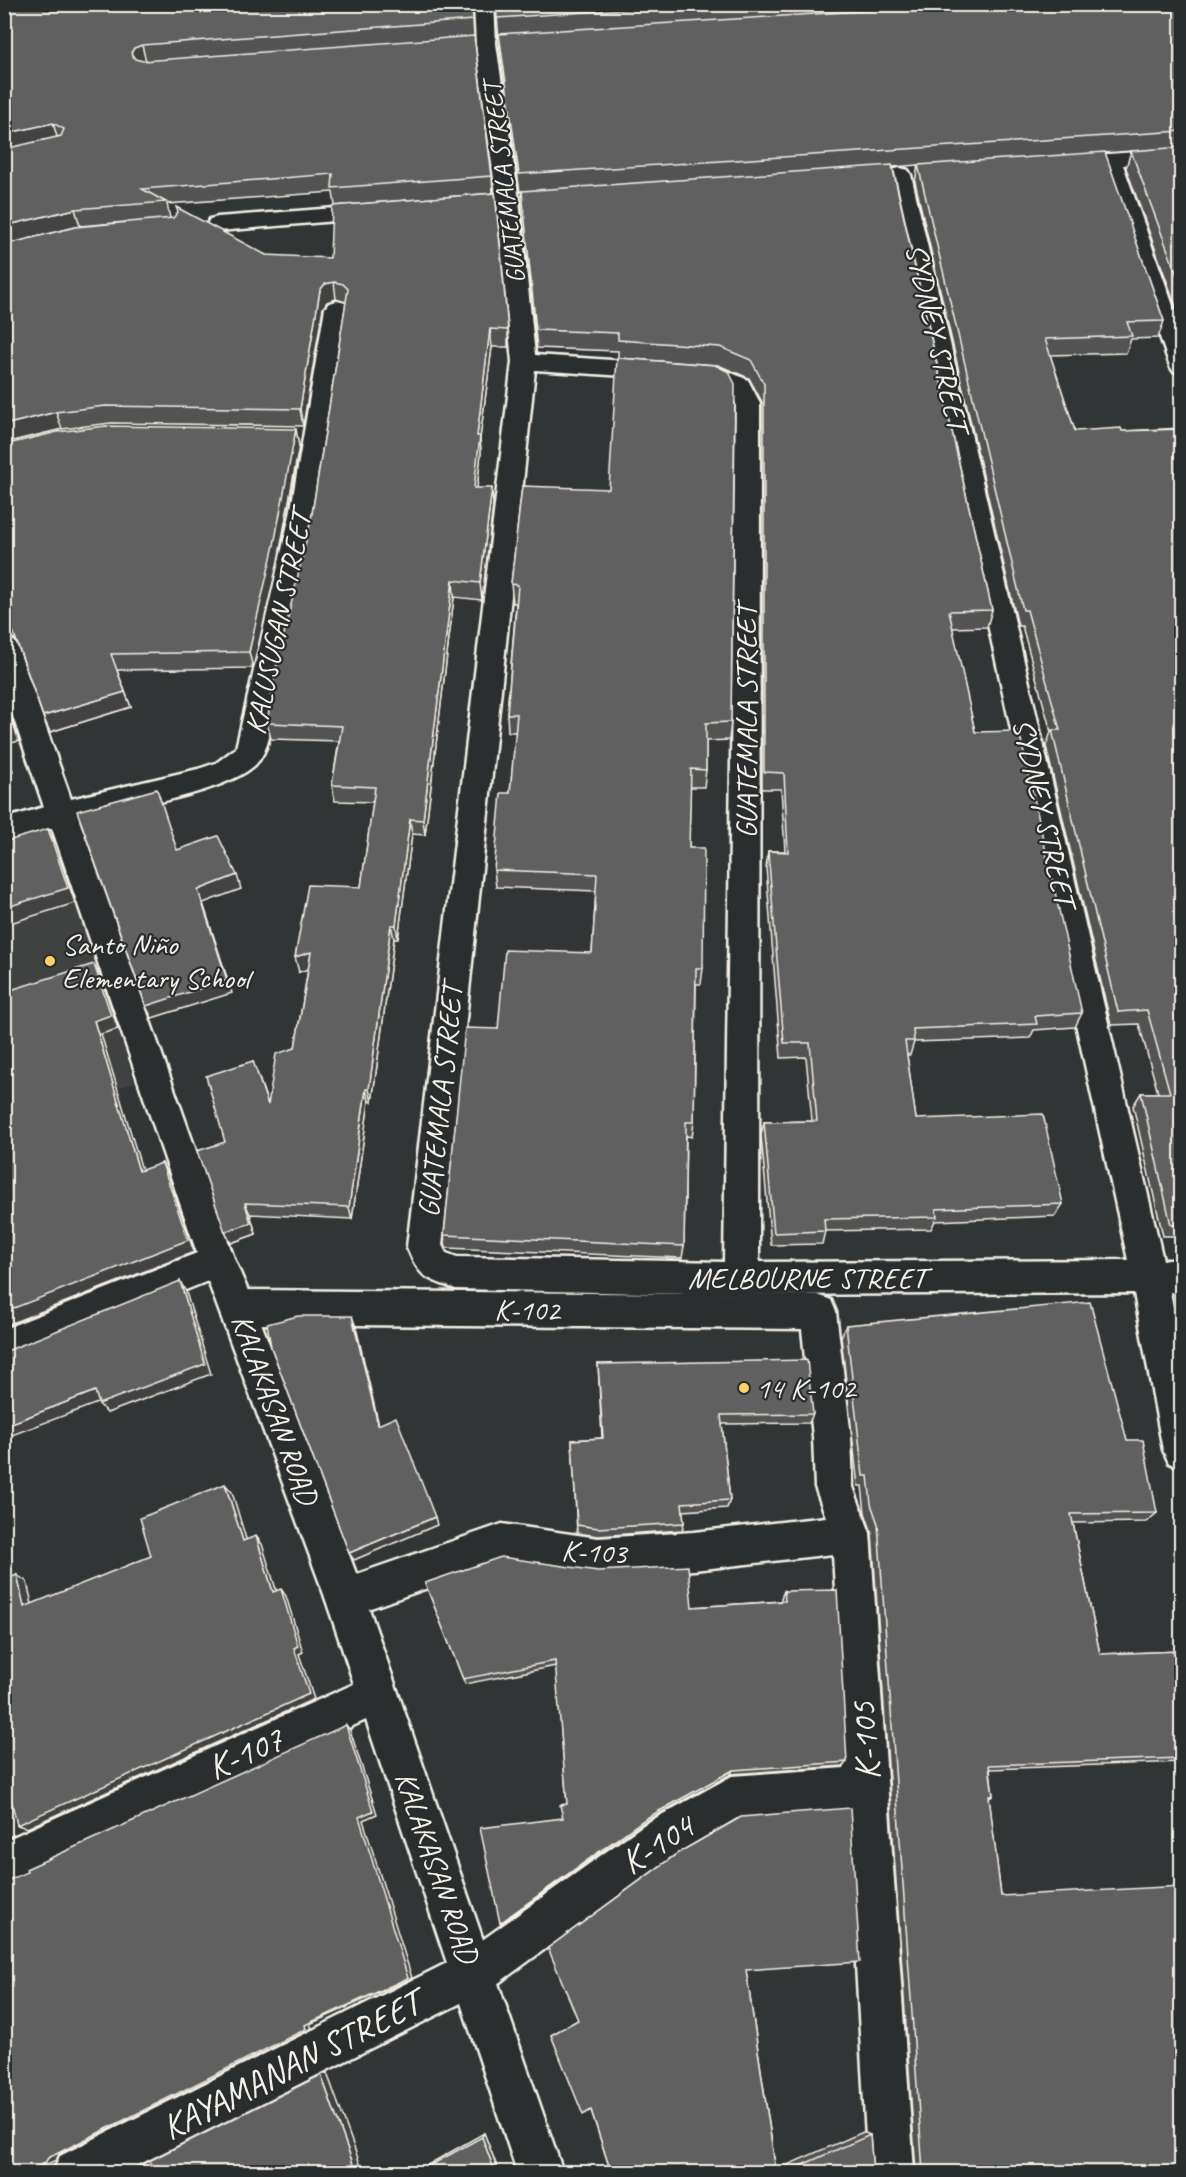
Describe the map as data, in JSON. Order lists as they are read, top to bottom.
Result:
{
  "streets": {
    "street": [
      "GUATEMALA STREET",
      "SYDNEY STREET",
      "KALUSUGAN STREET",
      "MELBOURNE STREET",
      "K-102",
      "KALAKASAN ROAD",
      "K-103",
      "K-105",
      "K-107",
      "K-104",
      "KAYAMANAN STREET"
    ]
  },
  "crossings": [
    ["GUATEMALA STREET", "MELBOURNE STREET"],
    ["SYDNEY STREET", "MELBOURNE STREET"],
    ["KALUSUGAN STREET", "KALAKASAN ROAD"],
    ["K-102", "KALAKASAN ROAD"],
    ["K-102", "K-105"],
    ["KALAKASAN ROAD", "K-103"],
    ["KALAKASAN ROAD", "K-107"],
    ["KALAKASAN ROAD", "K-104"],
    ["KALAKASAN ROAD", "KAYAMANAN STREET"],
    ["K-103", "K-105"],
    ["K-105", "K-104"],
    ["K-104", "KAYAMANAN STREET"]
  ],
  "places": ["Santo Niño Elementary School", "14 K-102"]
}
